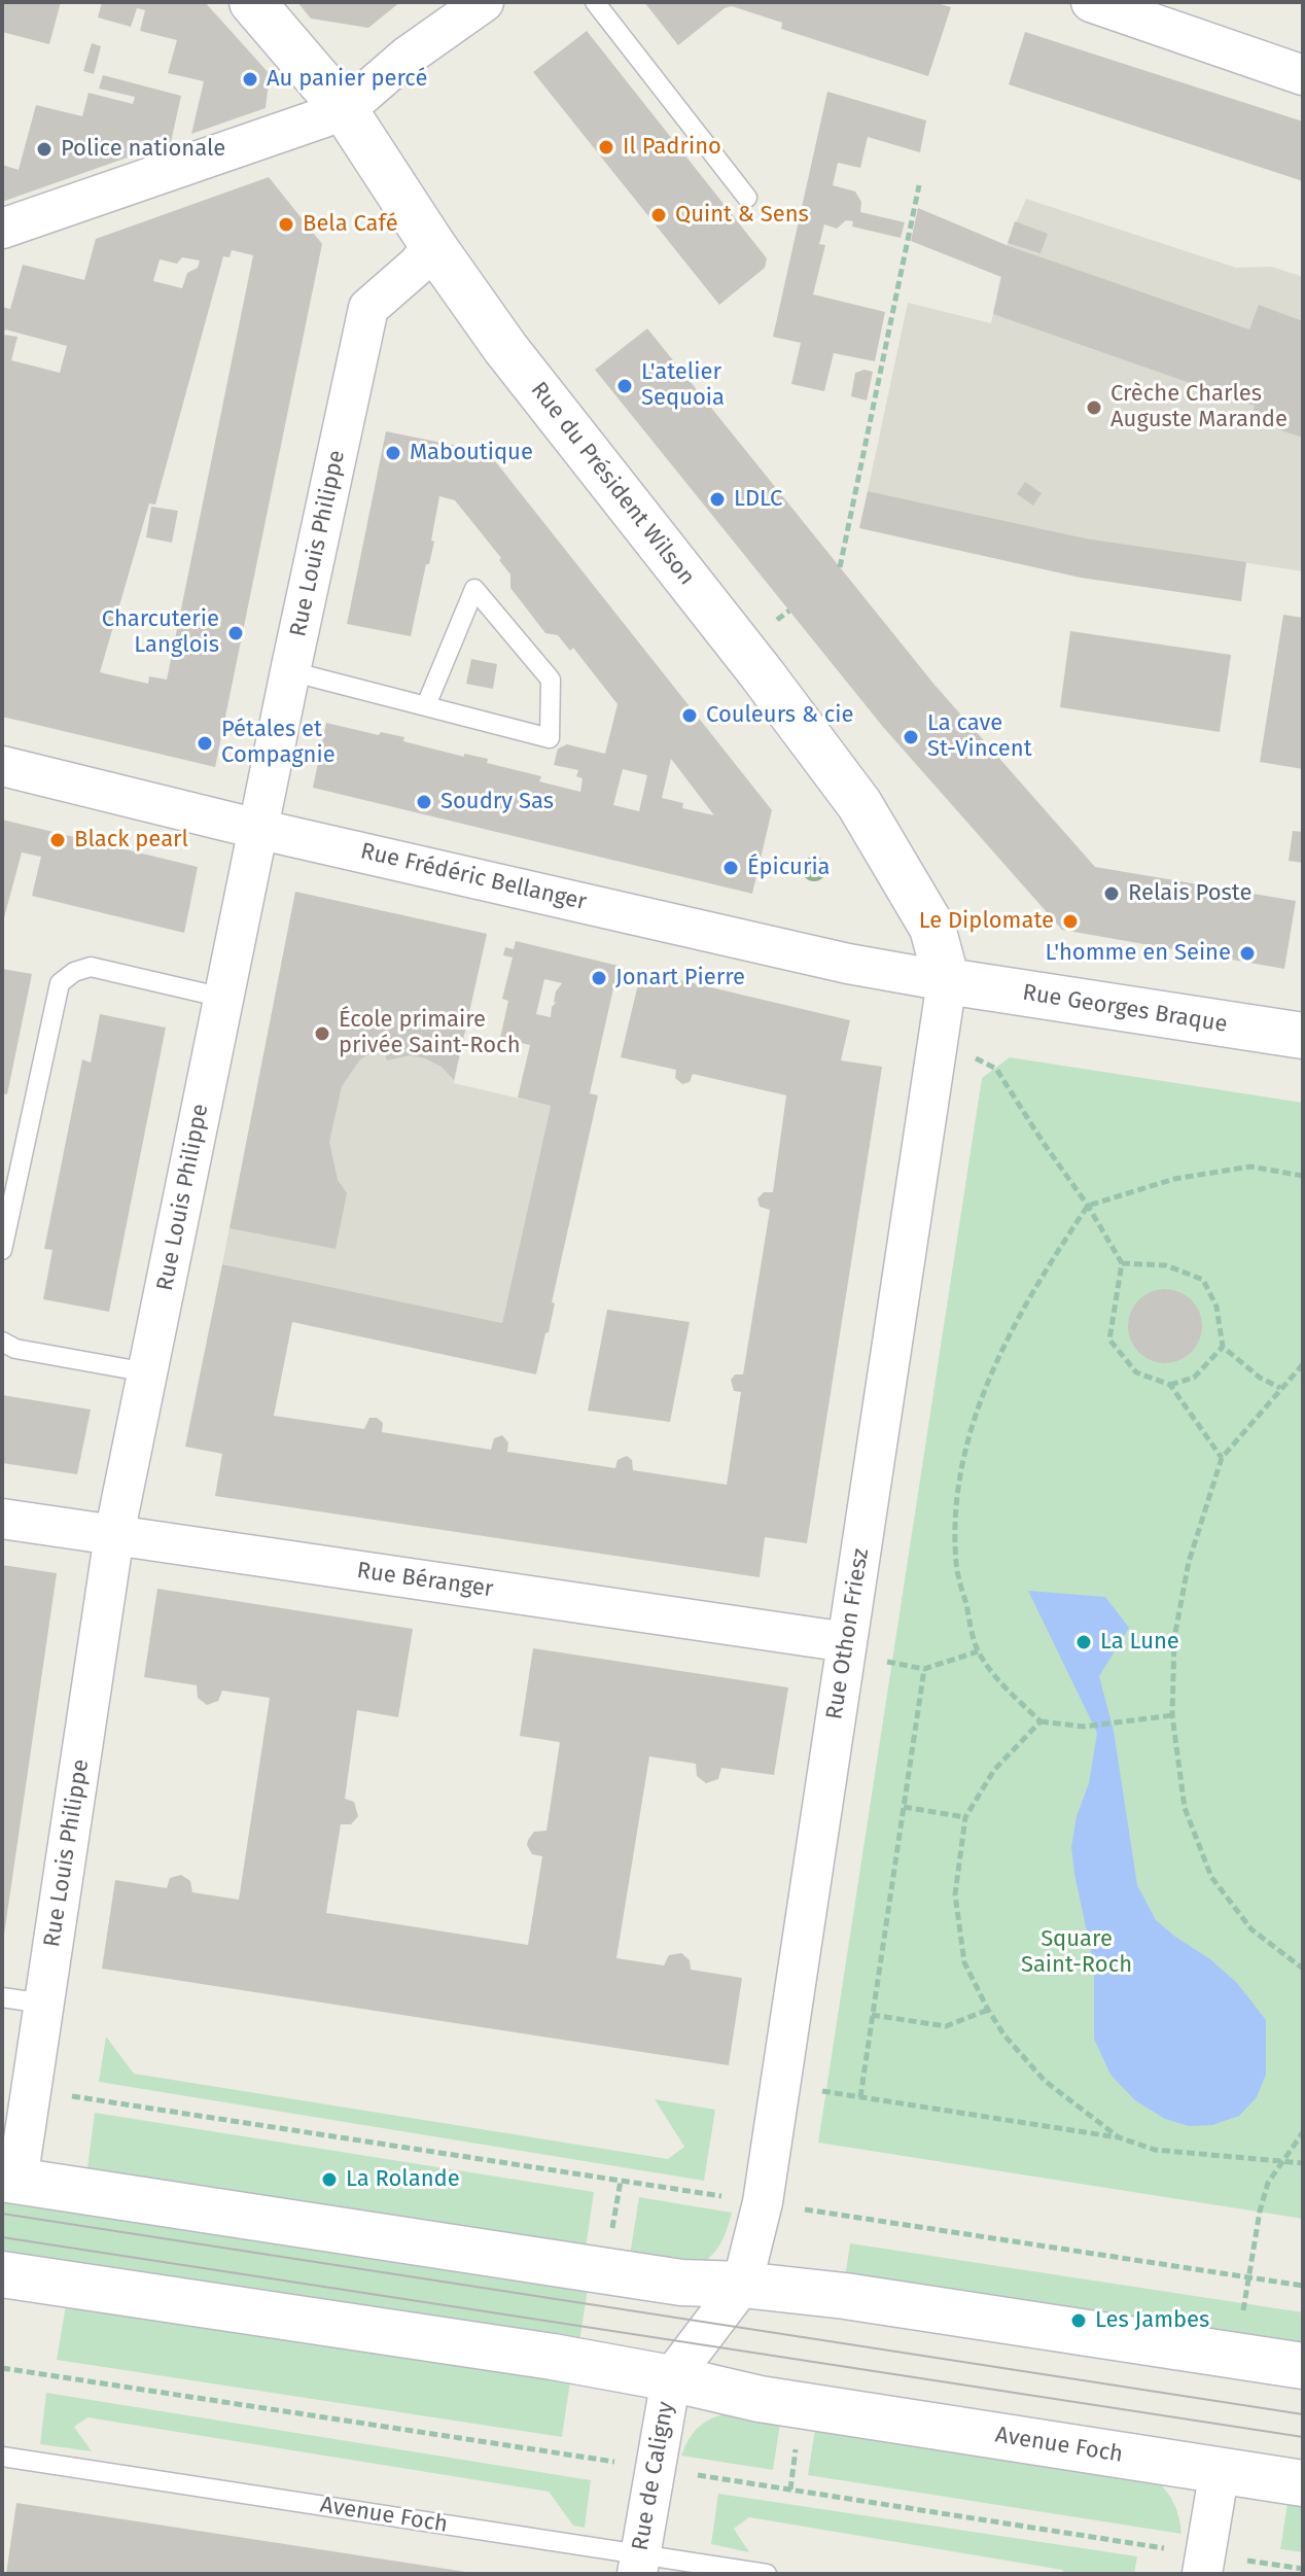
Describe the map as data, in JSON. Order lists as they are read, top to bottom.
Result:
{
  "streets": {
    "street": [
      "Rue du Président Wilson",
      "Rue Louis Philippe",
      "Rue Frédéric Bellanger",
      "Rue Georges Braque",
      "Rue Béranger",
      "Rue Othon Friesz",
      "Avenue Foch",
      "Rue de Caligny"
    ]
  },
  "crossings": [
    ["Rue du Président Wilson", "Rue Louis Philippe"],
    ["Rue du Président Wilson", "Rue Frédéric Bellanger"],
    ["Rue du Président Wilson", "Rue Georges Braque"],
    ["Rue du Président Wilson", "Rue Othon Friesz"],
    ["Rue Louis Philippe", "Rue Frédéric Bellanger"],
    ["Rue Louis Philippe", "Rue Béranger"],
    ["Rue Frédéric Bellanger", "Rue Georges Braque"],
    ["Rue Frédéric Bellanger", "Rue Othon Friesz"],
    ["Rue Georges Braque", "Rue Othon Friesz"],
    ["Rue Béranger", "Rue Othon Friesz"],
    ["Avenue Foch", "Rue de Caligny"]
  ],
  "parks": ["Square Saint-Roch"],
  "places": [
    "Au panier percé",
    "Il Padrino",
    "Police nationale",
    "Quint & Sens",
    "Bela Café",
    "L'atelier Sequoia",
    "Crèche Charles Auguste Marande",
    "Maboutique",
    "LDLC",
    "Charcuterie Langlois",
    "Couleurs & cie",
    "La cave St-Vincent",
    "Pétales et Compagnie",
    "Soudry Sas",
    "Black pearl",
    "Épicuria",
    "Relais Poste",
    "Le Diplomate",
    "L'homme en Seine",
    "Jonart Pierre",
    "École primaire privée Saint-Roch",
    "La Lune",
    "La Rolande",
    "Les Jambes"
  ]
}
